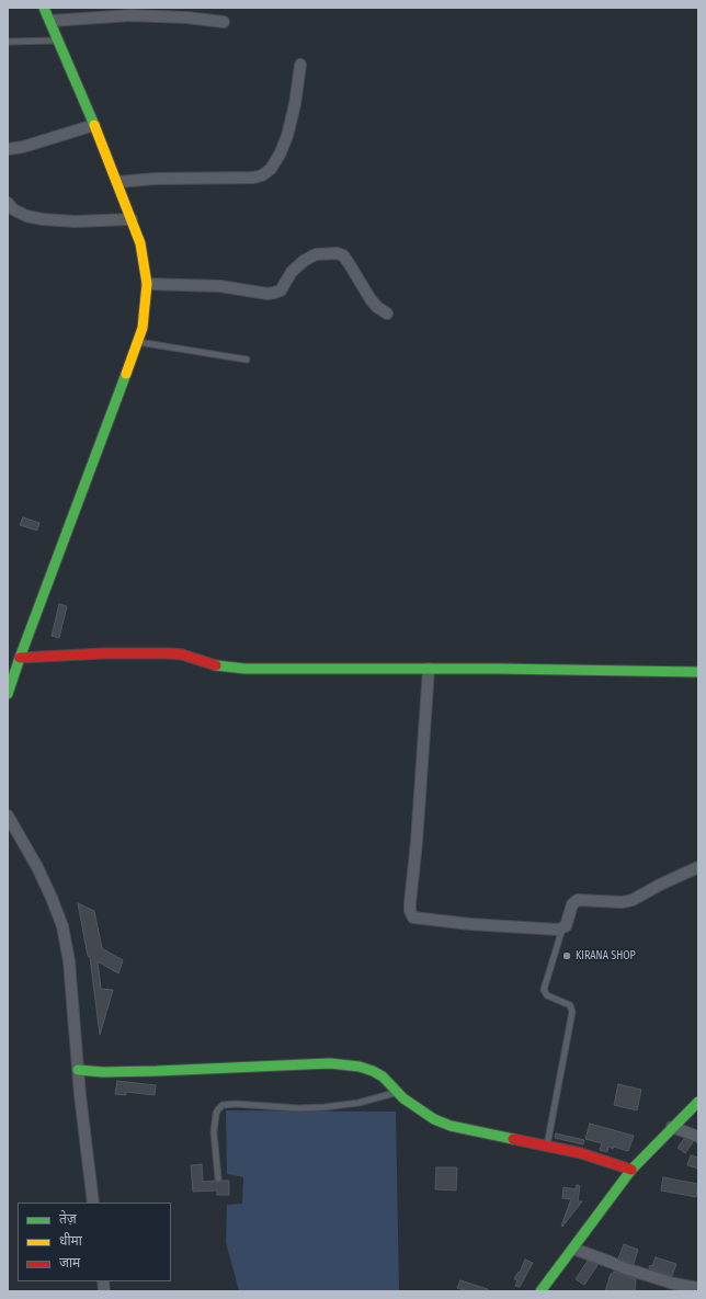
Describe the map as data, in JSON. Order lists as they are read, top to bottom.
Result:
{
  "places": ["KIRANA SHOP"],
  "legend": ["तेज़", "धीमा", "जाम"]
}
